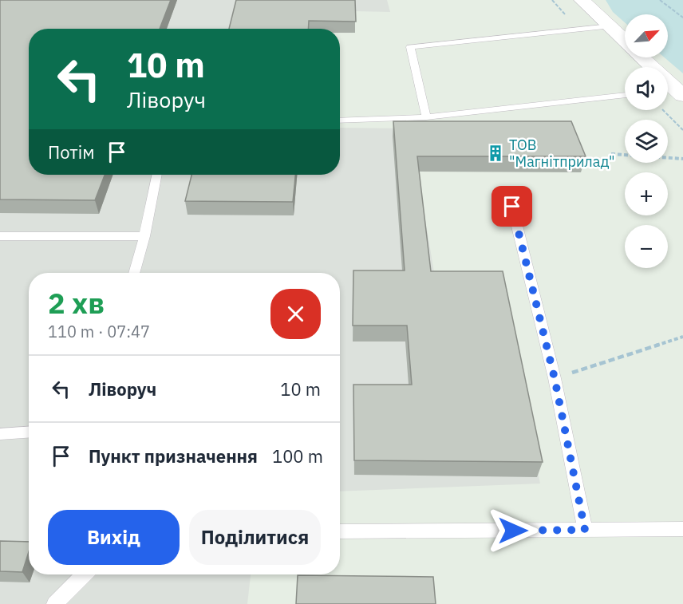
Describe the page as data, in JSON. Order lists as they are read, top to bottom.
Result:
{
  "places": {
    "building": ["ТОВ \"Магнітприлад\""]
  },
  "north": "top right",
  "page": {
    "map_buttons": ["+", "−"],
    "turn": ["10 m", "Ліворуч"],
    "then": "Потім",
    "heading": ["2 хв", "110 m · 07:47"],
    "list": [
      {
        "name": "Ліворуч",
        "value": "10 m"
      },
      {
        "name": "Пункт призначення",
        "value": "100 m"
      }
    ],
    "buttons": ["Вихід", "Поділитися"]
  }
}
